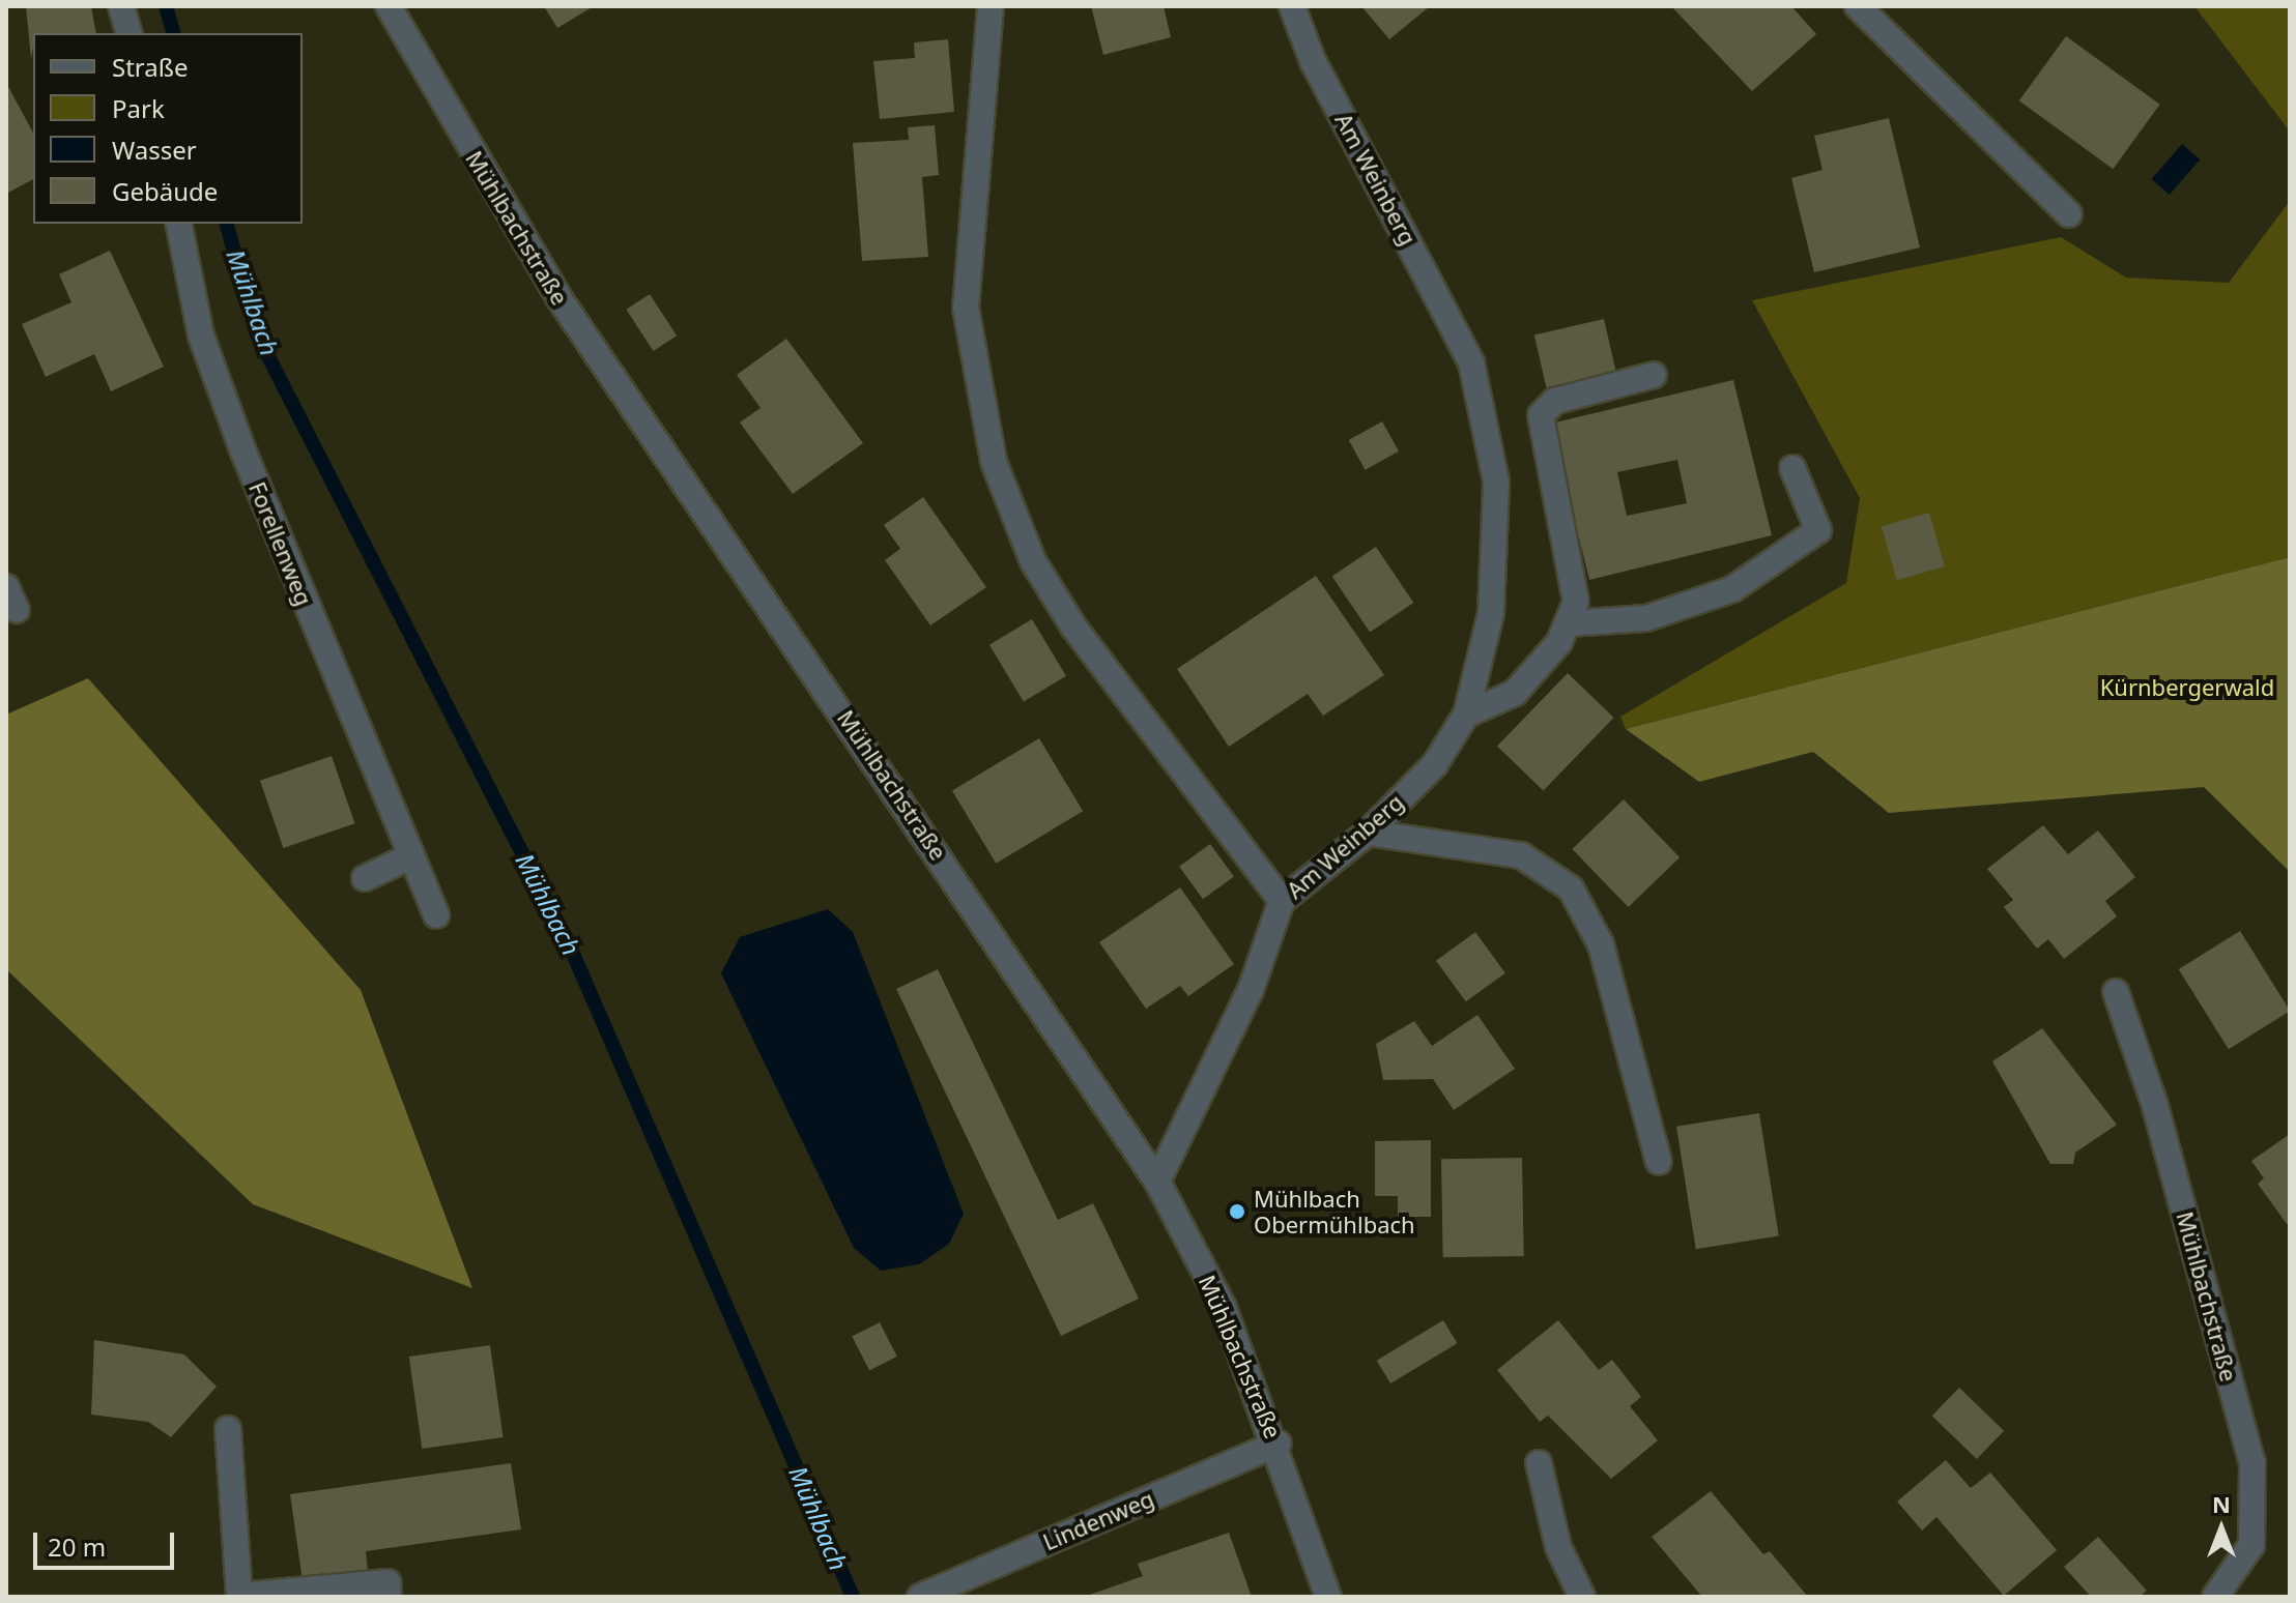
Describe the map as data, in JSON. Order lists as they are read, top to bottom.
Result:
{
  "streets": {
    "street": [
      "Am Weinberg",
      "Mühlbachstraße",
      "Forellenweg",
      "Lindenweg"
    ]
  },
  "crossings": [
    ["Am Weinberg", "Mühlbachstraße"],
    ["Mühlbachstraße", "Lindenweg"]
  ],
  "water": ["Mühlbach"],
  "parks": ["Kürnbergerwald"],
  "places": ["Mühlbach Obermühlbach"],
  "legend": [
    "Straße",
    "Park",
    "Wasser",
    "Gebäude"
  ],
  "scale_bar": "20 m",
  "north": "top"
}
